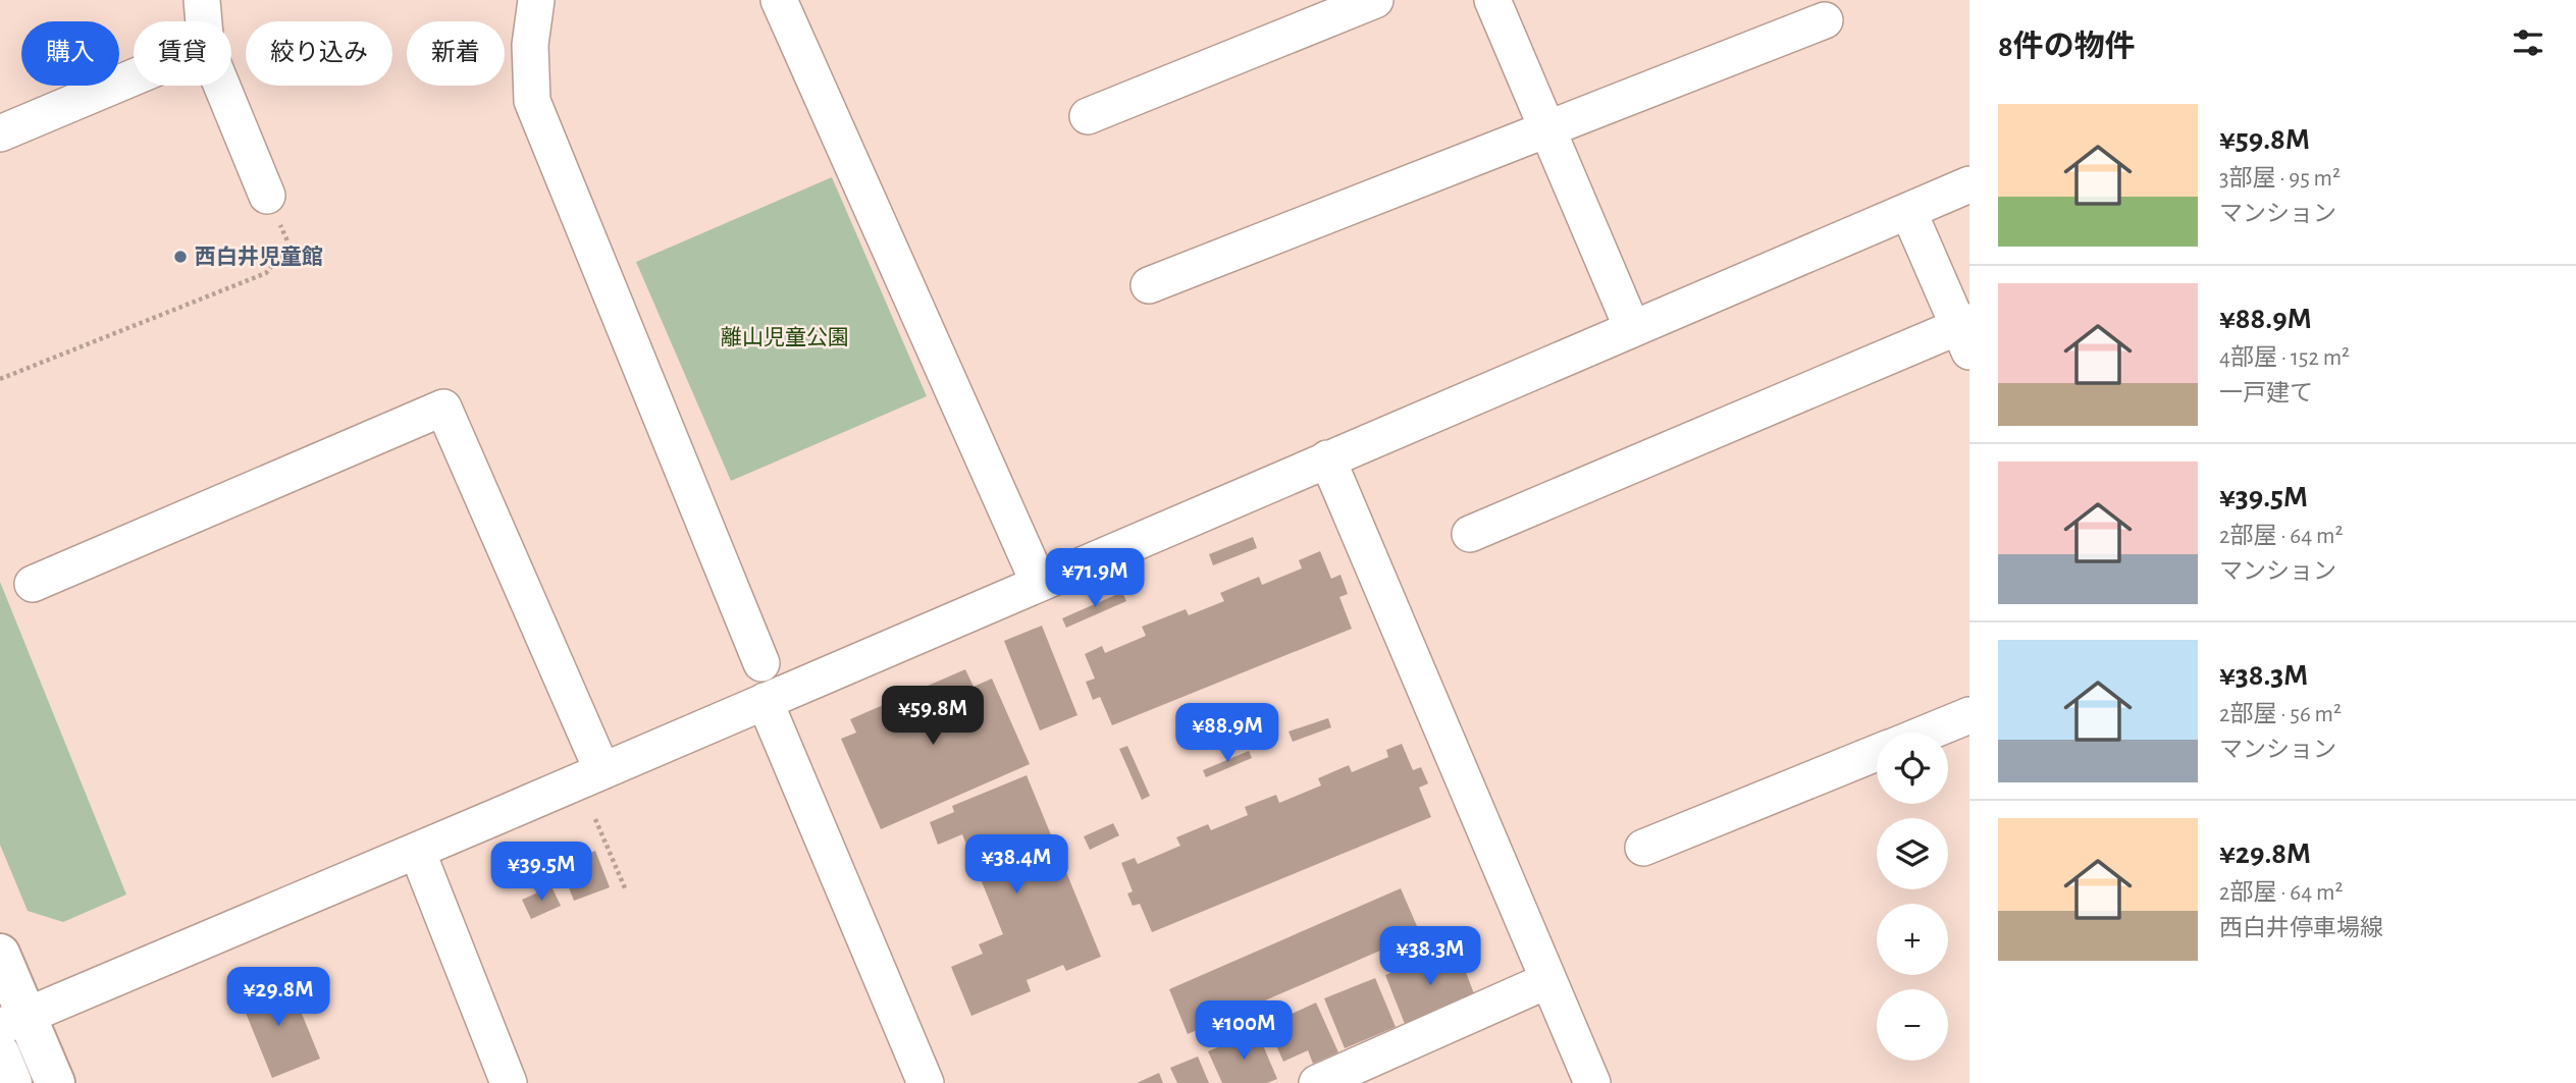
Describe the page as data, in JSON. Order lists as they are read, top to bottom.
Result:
{
  "parks": ["離山児童公園"],
  "places": ["西白井児童館"],
  "page": {
    "heading": "8件の物件",
    "chip": [
      "購入",
      "賃貸",
      "絞り込み",
      "新着"
    ],
    "list": [
      {
        "name": "¥59.8M",
        "note": "3部屋 · 95 m² · マンション"
      },
      {
        "name": "¥88.9M",
        "note": "4部屋 · 152 m² · 一戸建て"
      },
      {
        "name": "¥39.5M",
        "note": "2部屋 · 64 m² · マンション"
      },
      {
        "name": "¥38.3M",
        "note": "2部屋 · 56 m² · マンション"
      },
      {
        "name": "¥29.8M",
        "note": "2部屋 · 64 m² · 西白井停車場線"
      }
    ],
    "price": [
      "¥71.9M",
      "¥59.8M",
      "¥88.9M",
      "¥38.4M",
      "¥39.5M",
      "¥38.3M",
      "¥29.8M",
      "¥100M"
    ],
    "map_buttons": ["+", "−"]
  }
}
